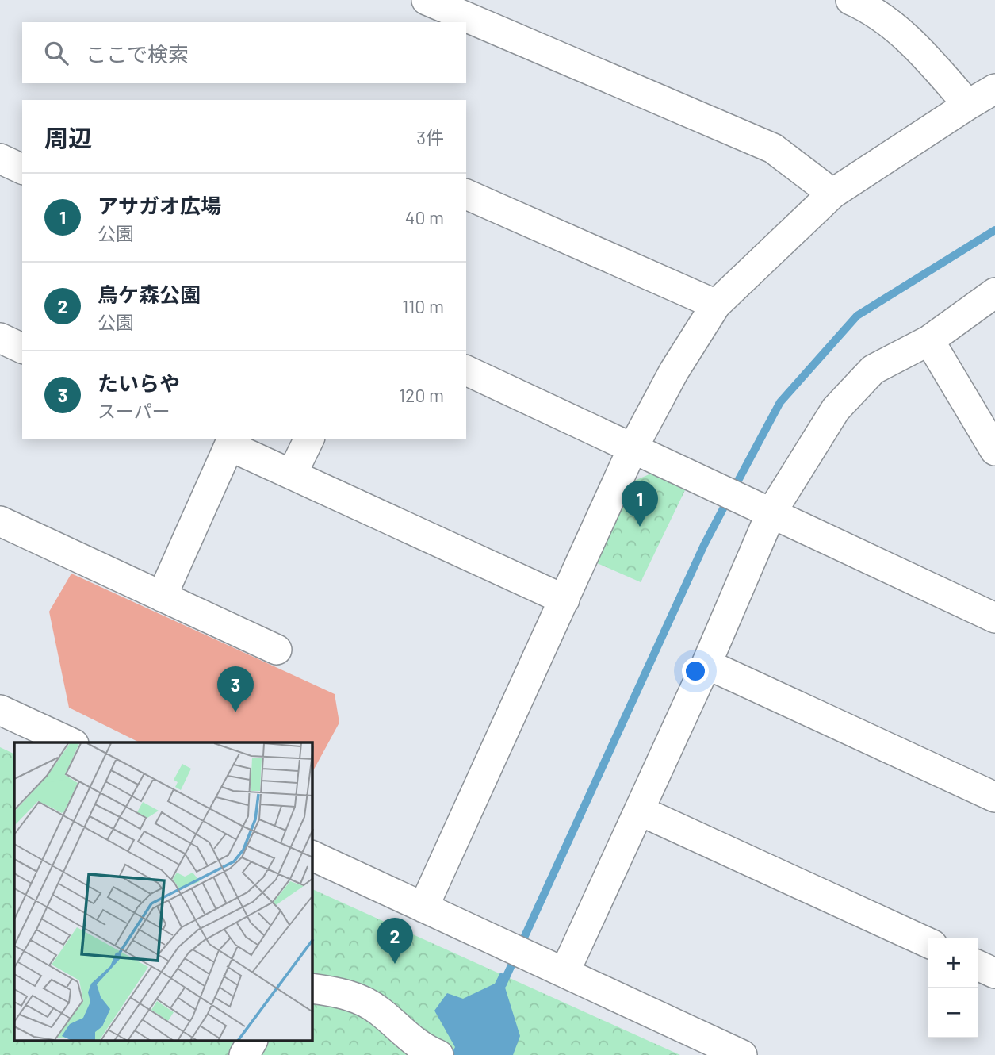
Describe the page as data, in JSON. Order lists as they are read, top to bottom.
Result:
{
  "page": {
    "search": "ここで検索",
    "heading": ["周辺", "3件"],
    "list": [
      {
        "mark": "1",
        "name": "アサガオ広場",
        "note": "公園",
        "value": "40 m"
      },
      {
        "mark": "2",
        "name": "烏ケ森公園",
        "note": "公園",
        "value": "110 m"
      },
      {
        "mark": "3",
        "name": "たいらや",
        "note": "スーパー",
        "value": "120 m"
      }
    ],
    "pins": ["1", "3", "2"],
    "map_buttons": ["+", "−"]
  }
}
